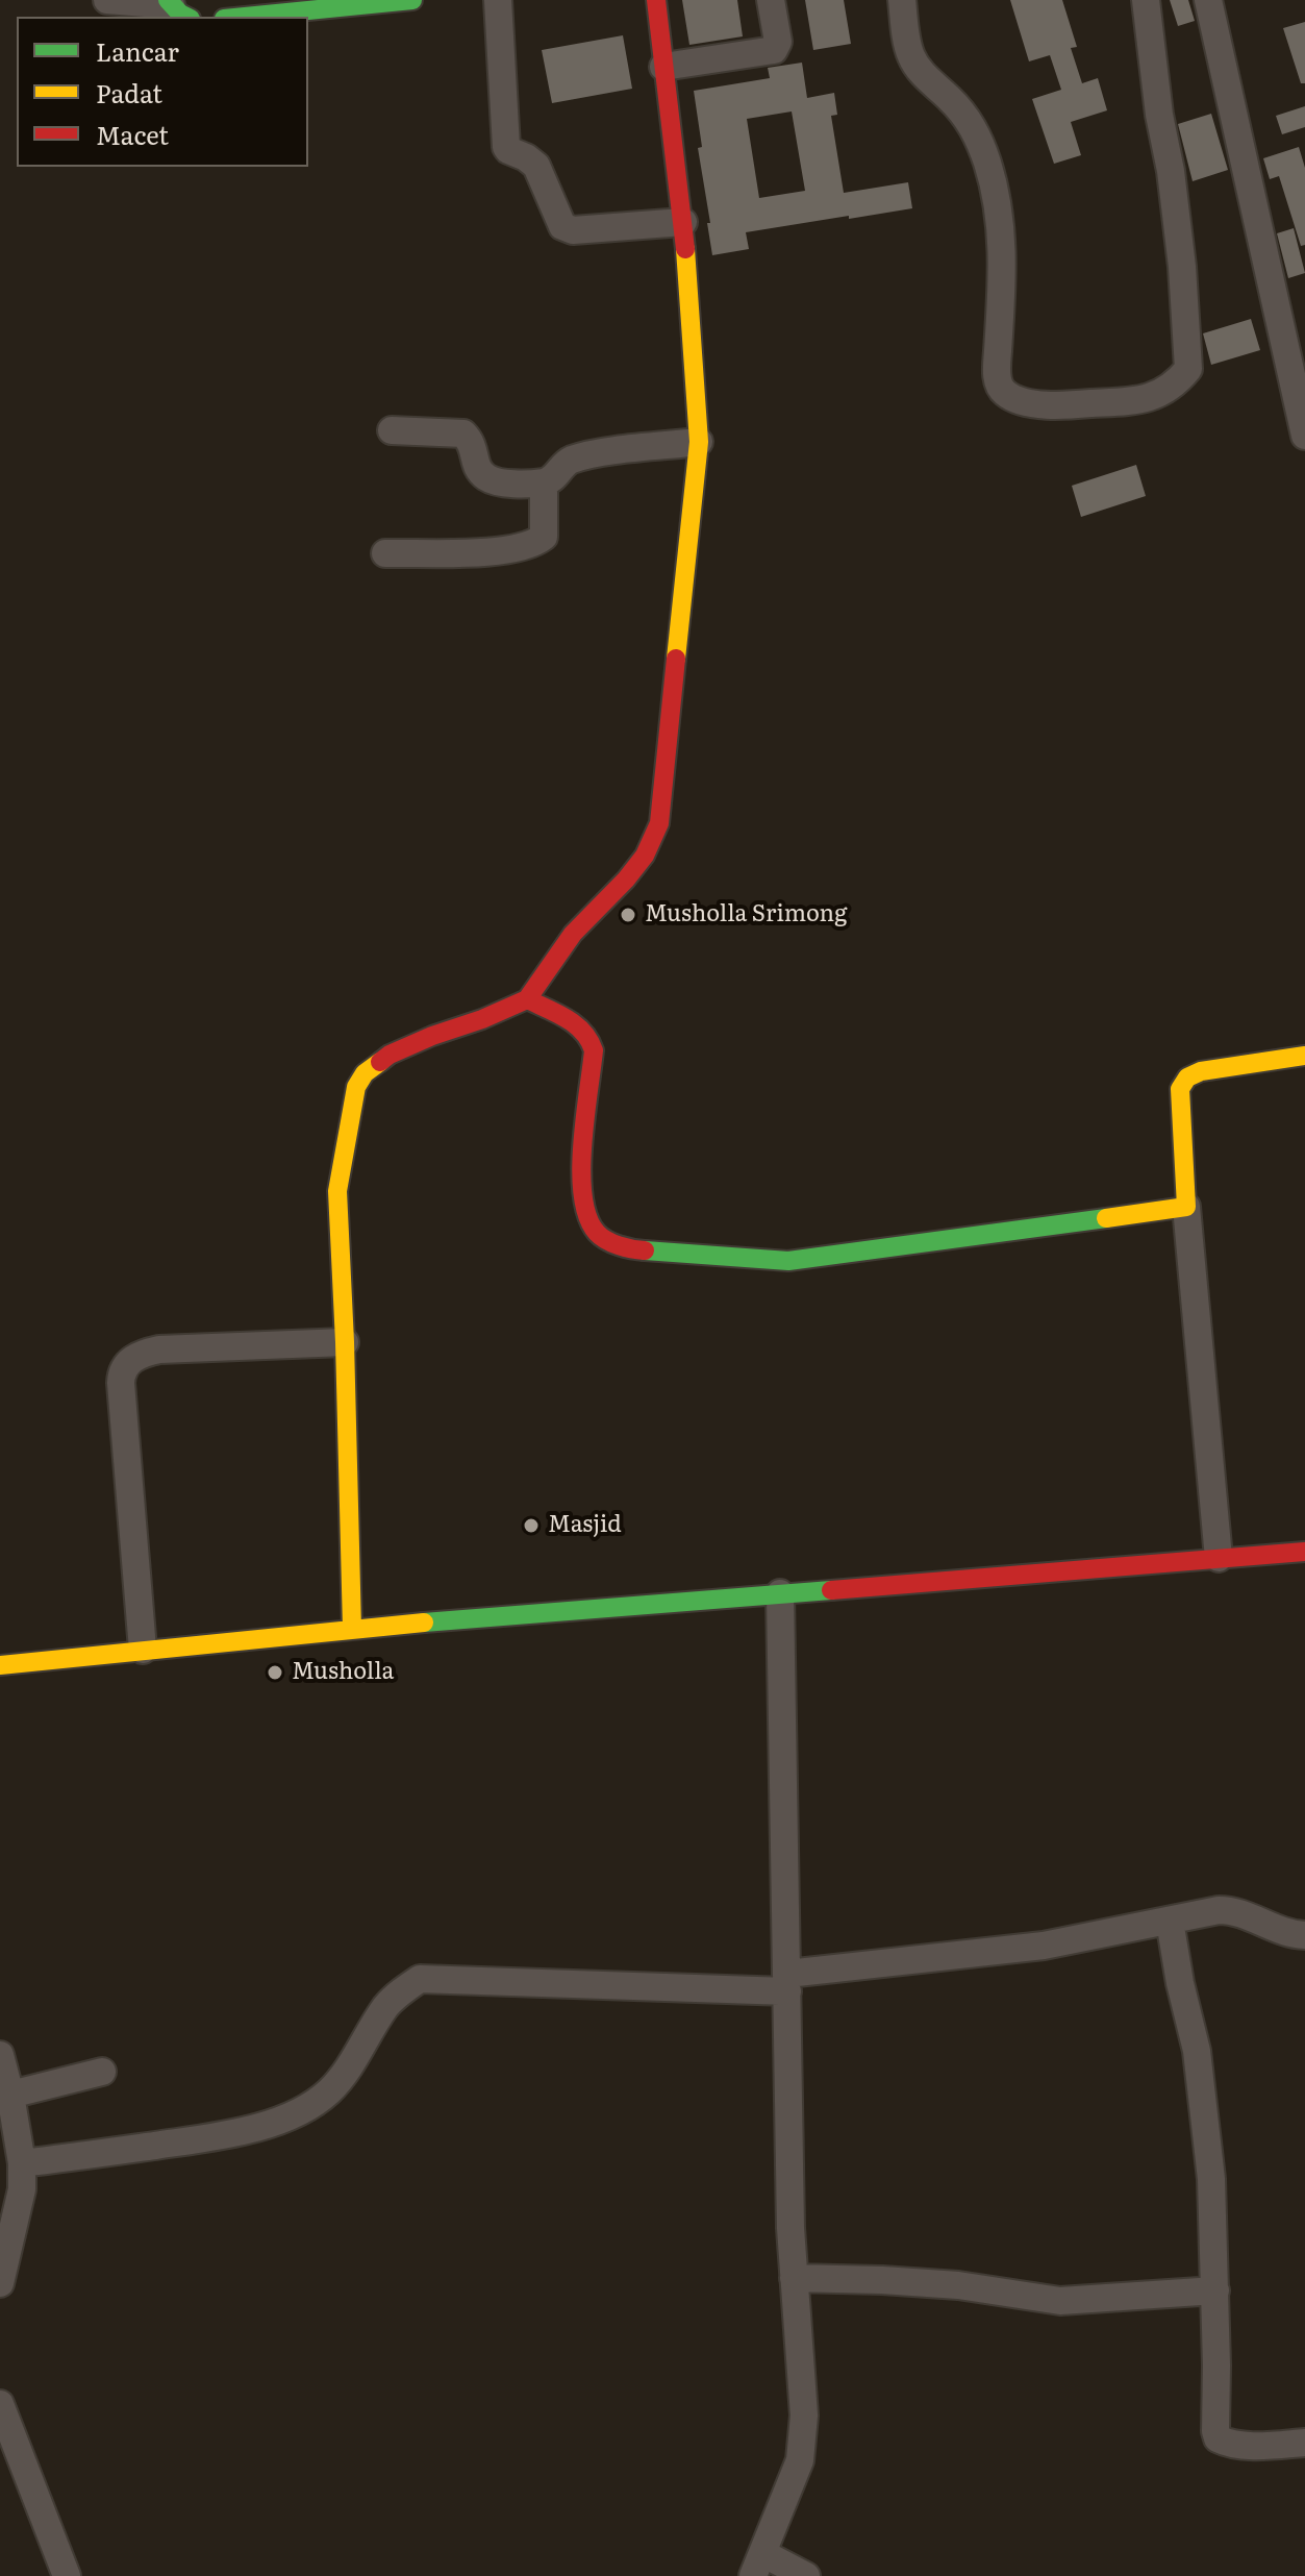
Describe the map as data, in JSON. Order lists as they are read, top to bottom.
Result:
{
  "places": ["Musholla Srimong", "Masjid", "Musholla"],
  "legend": ["Lancar", "Padat", "Macet"]
}
